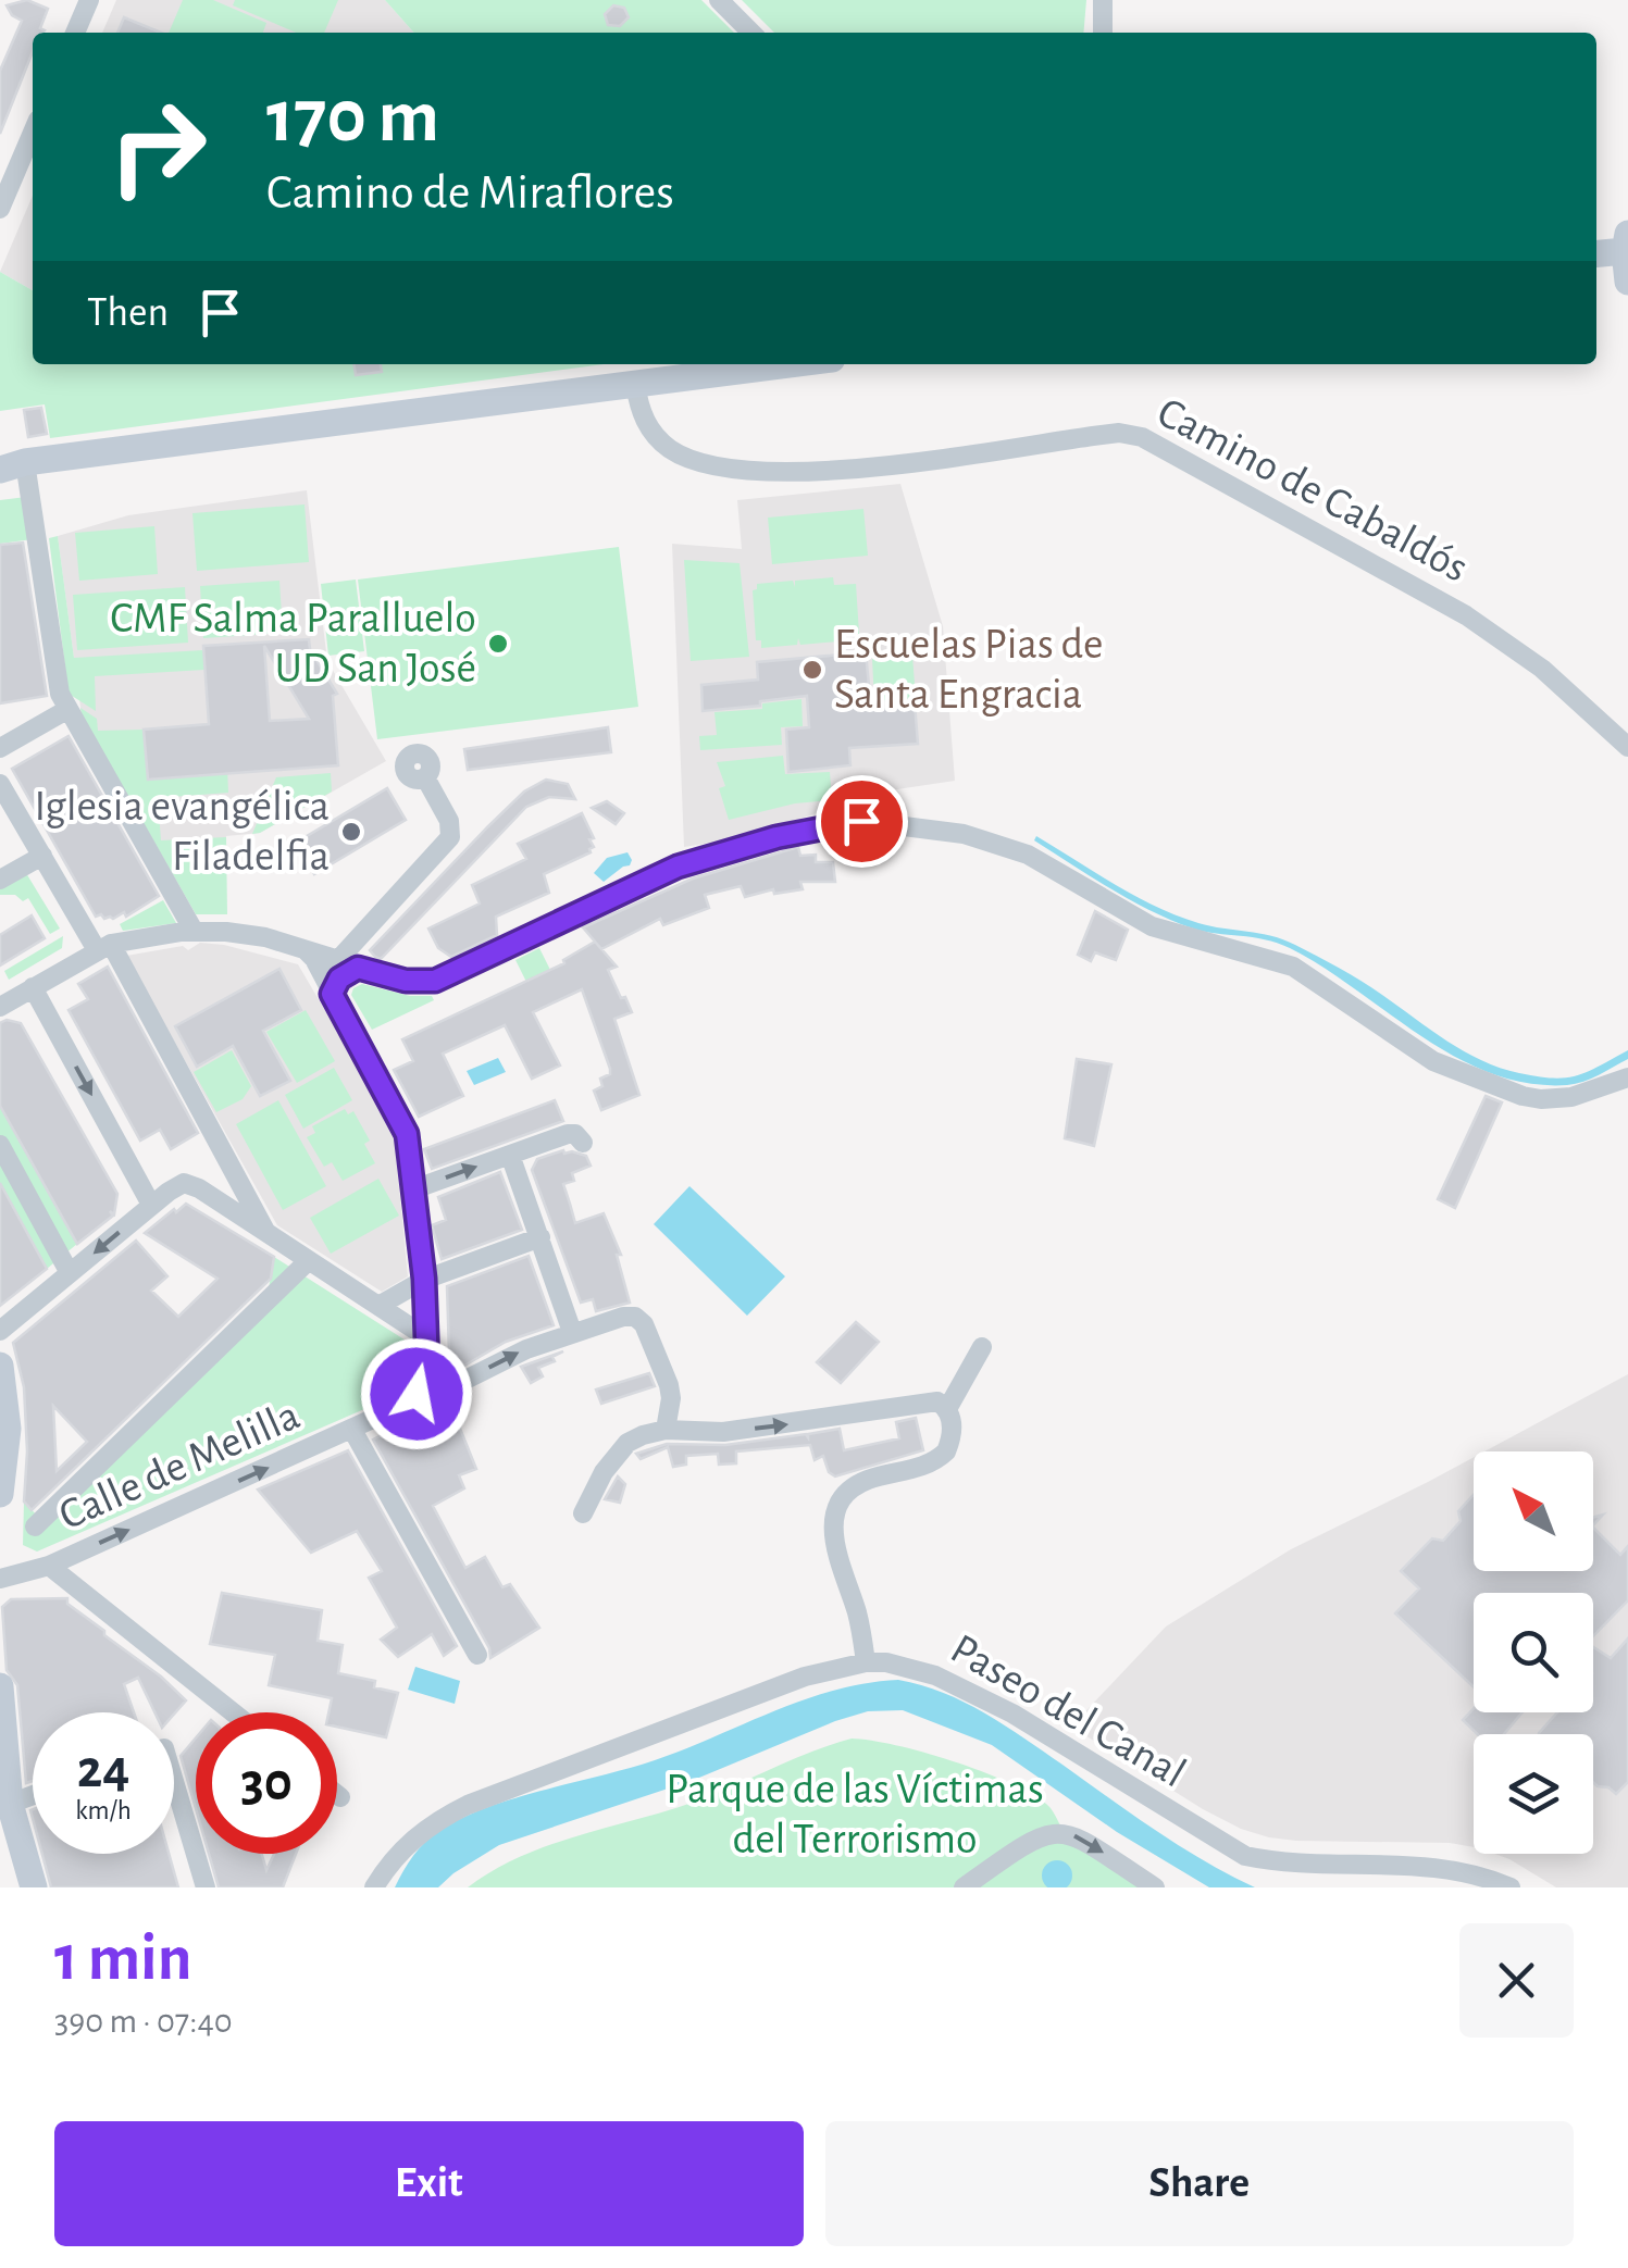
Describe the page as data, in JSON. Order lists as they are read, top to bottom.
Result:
{
  "streets": {
    "street": ["Camino de Cabaldós", "Calle de Melilla", "Paseo del Canal"]
  },
  "parks": ["Parque de las Víctimas del Terrorismo"],
  "places": ["CMF Salma Paralluelo UD San José", "Escuelas Pias de Santa Engracia", "Iglesia evangélica Filadelfia"],
  "north": "top left",
  "page": {
    "turn": ["170 m", "Camino de Miraflores"],
    "then": "Then",
    "speed": "24 km/h",
    "limit": "30",
    "heading": ["1 min", "390 m · 07:40"],
    "buttons": ["Exit", "Share"]
  }
}
